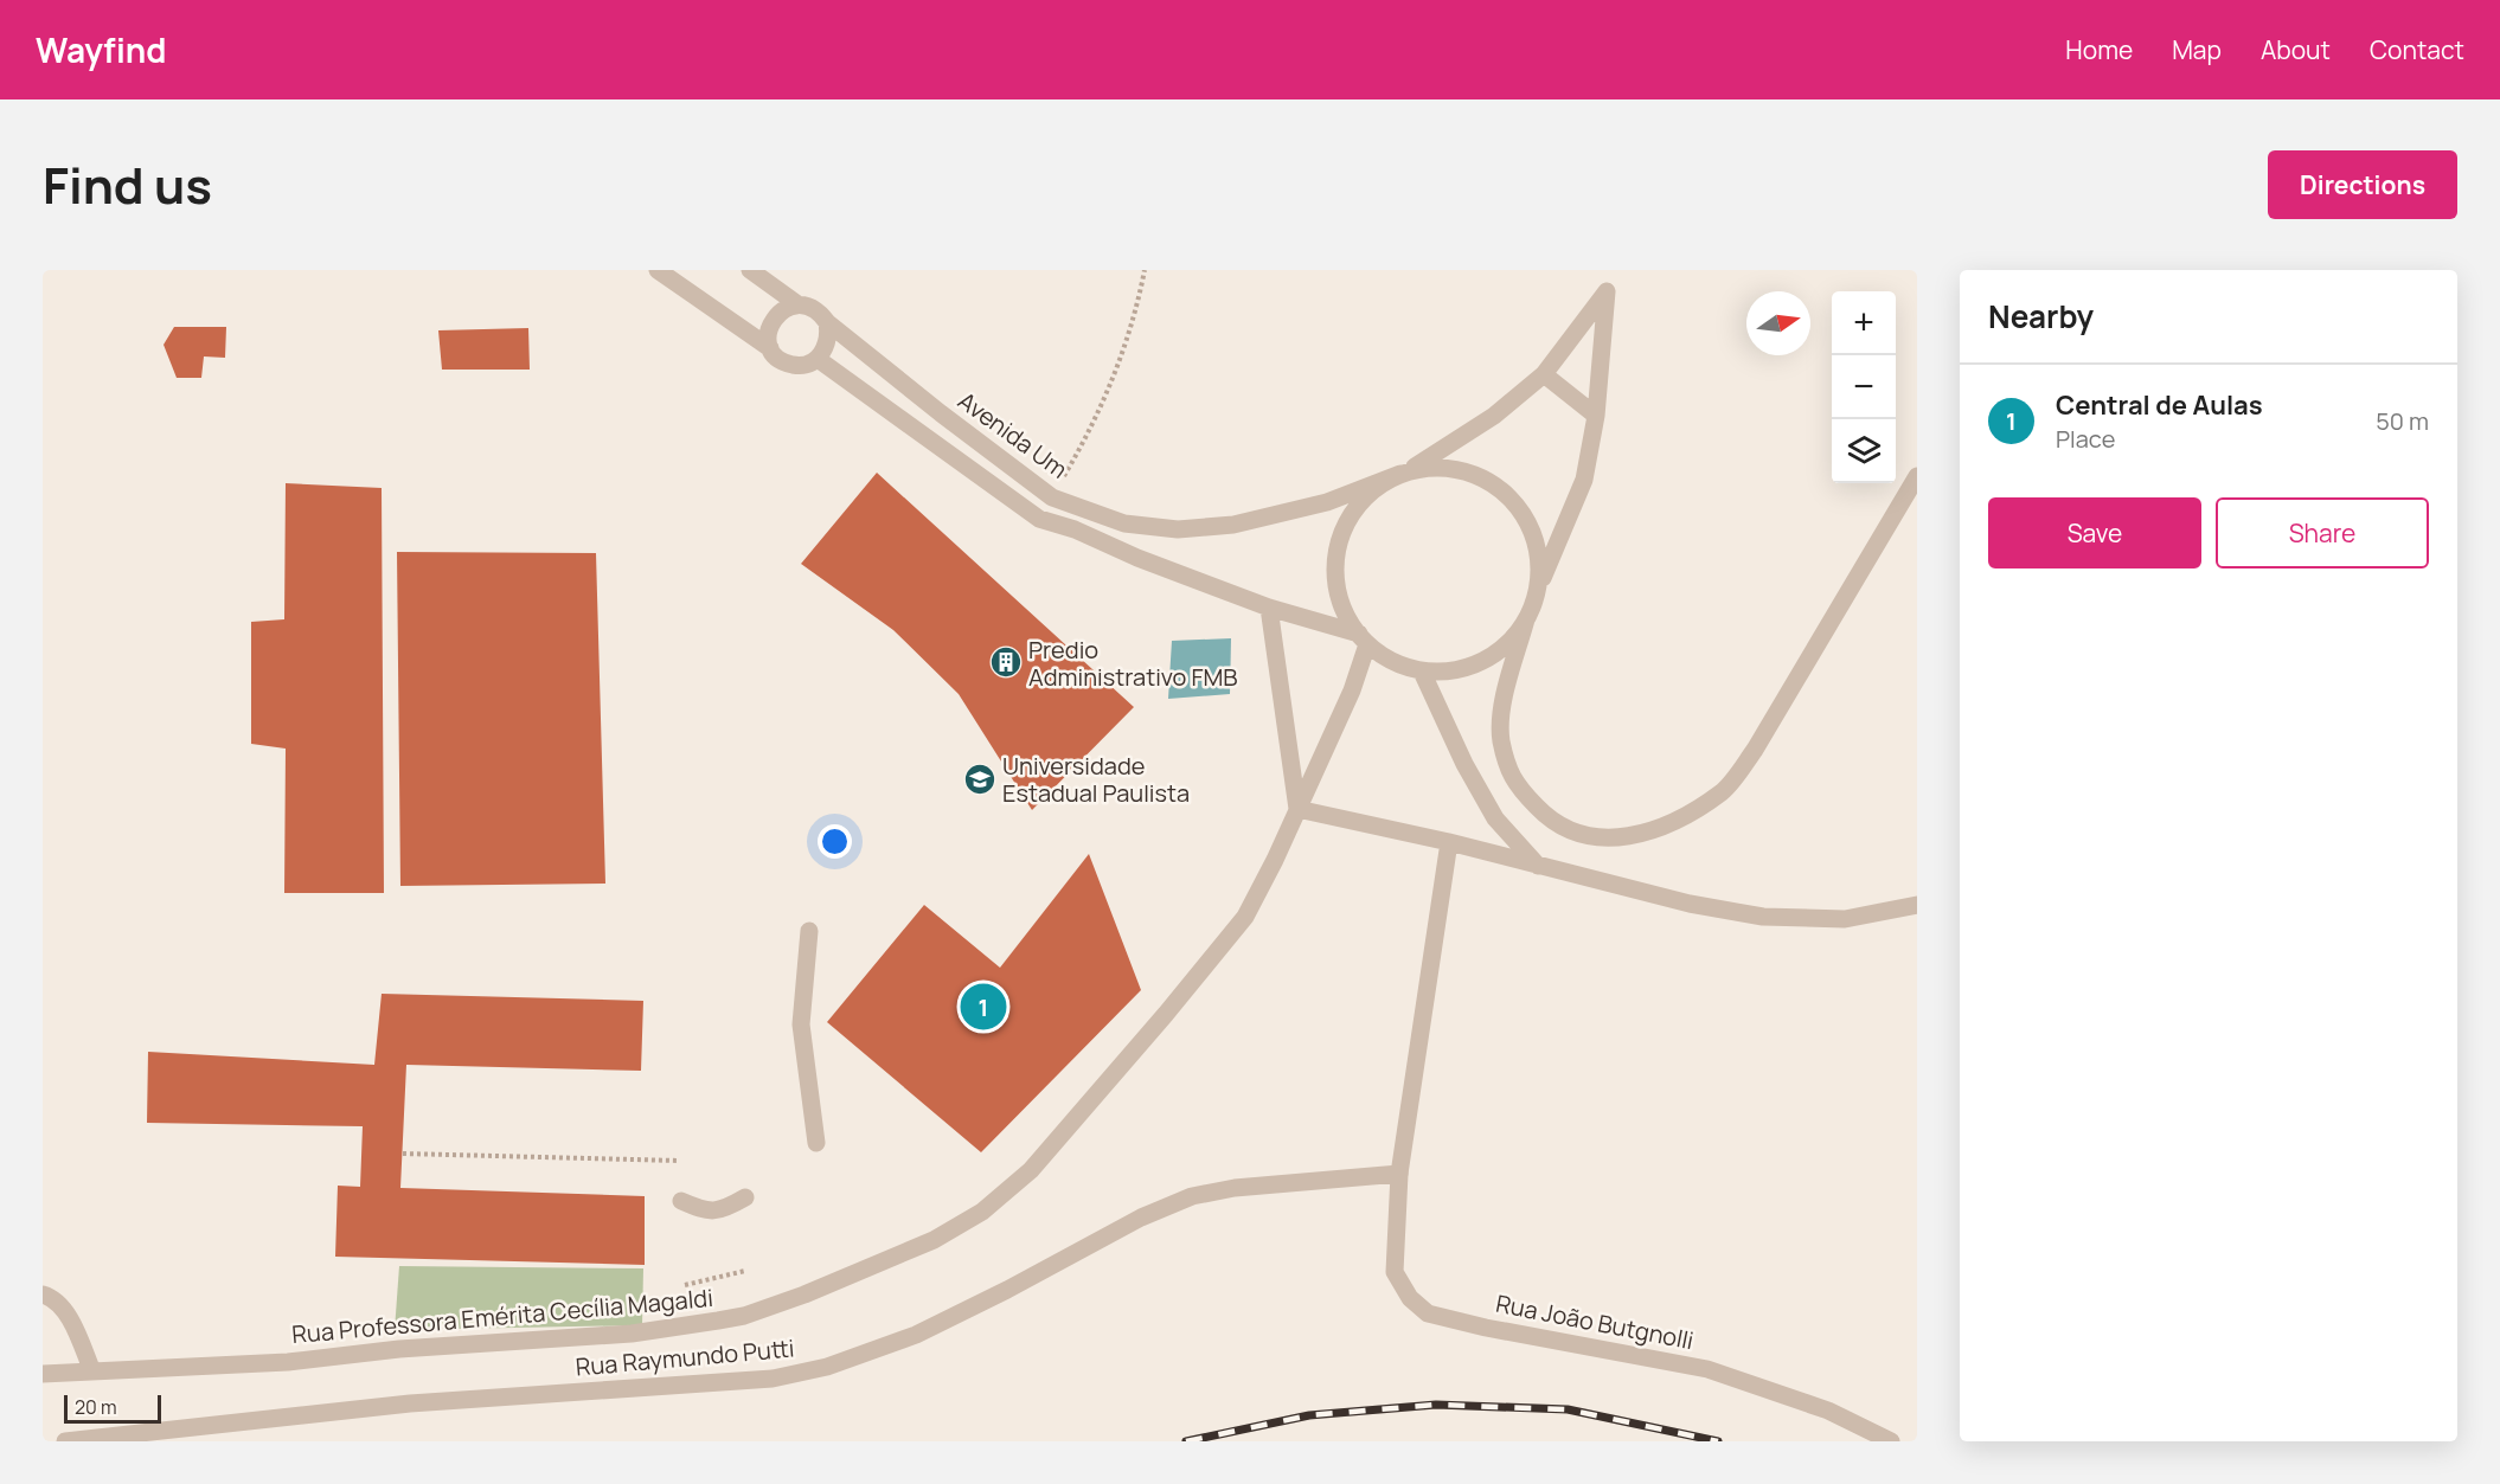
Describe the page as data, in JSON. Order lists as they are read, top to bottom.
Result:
{
  "streets": {
    "street": [
      "Avenida Um",
      "Rua Professora Emérita Cecília Magaldi",
      "Rua João Butgnolli",
      "Rua Raymundo Putti"
    ]
  },
  "crossings": [
    ["Avenida Um", "Rua Professora Emérita Cecília Magaldi"],
    ["Rua João Butgnolli", "Rua Raymundo Putti"]
  ],
  "places": {
    "building": ["Predio Administrativo FMB"],
    "school or university": ["Universidade Estadual Paulista"]
  },
  "scale_bar": "20 m",
  "north": "right",
  "page": {
    "header": "Wayfind",
    "nav": [
      "Home",
      "Map",
      "About",
      "Contact"
    ],
    "title": "Find us",
    "buttons": [
      "Directions",
      ["Save", "Share"]
    ],
    "heading": "Nearby",
    "map_buttons": ["+", "−"],
    "list": [
      {
        "mark": "1",
        "name": "Central de Aulas",
        "note": "Place",
        "value": "50 m"
      }
    ],
    "pins": "1",
    "scale": "20 m"
  }
}
